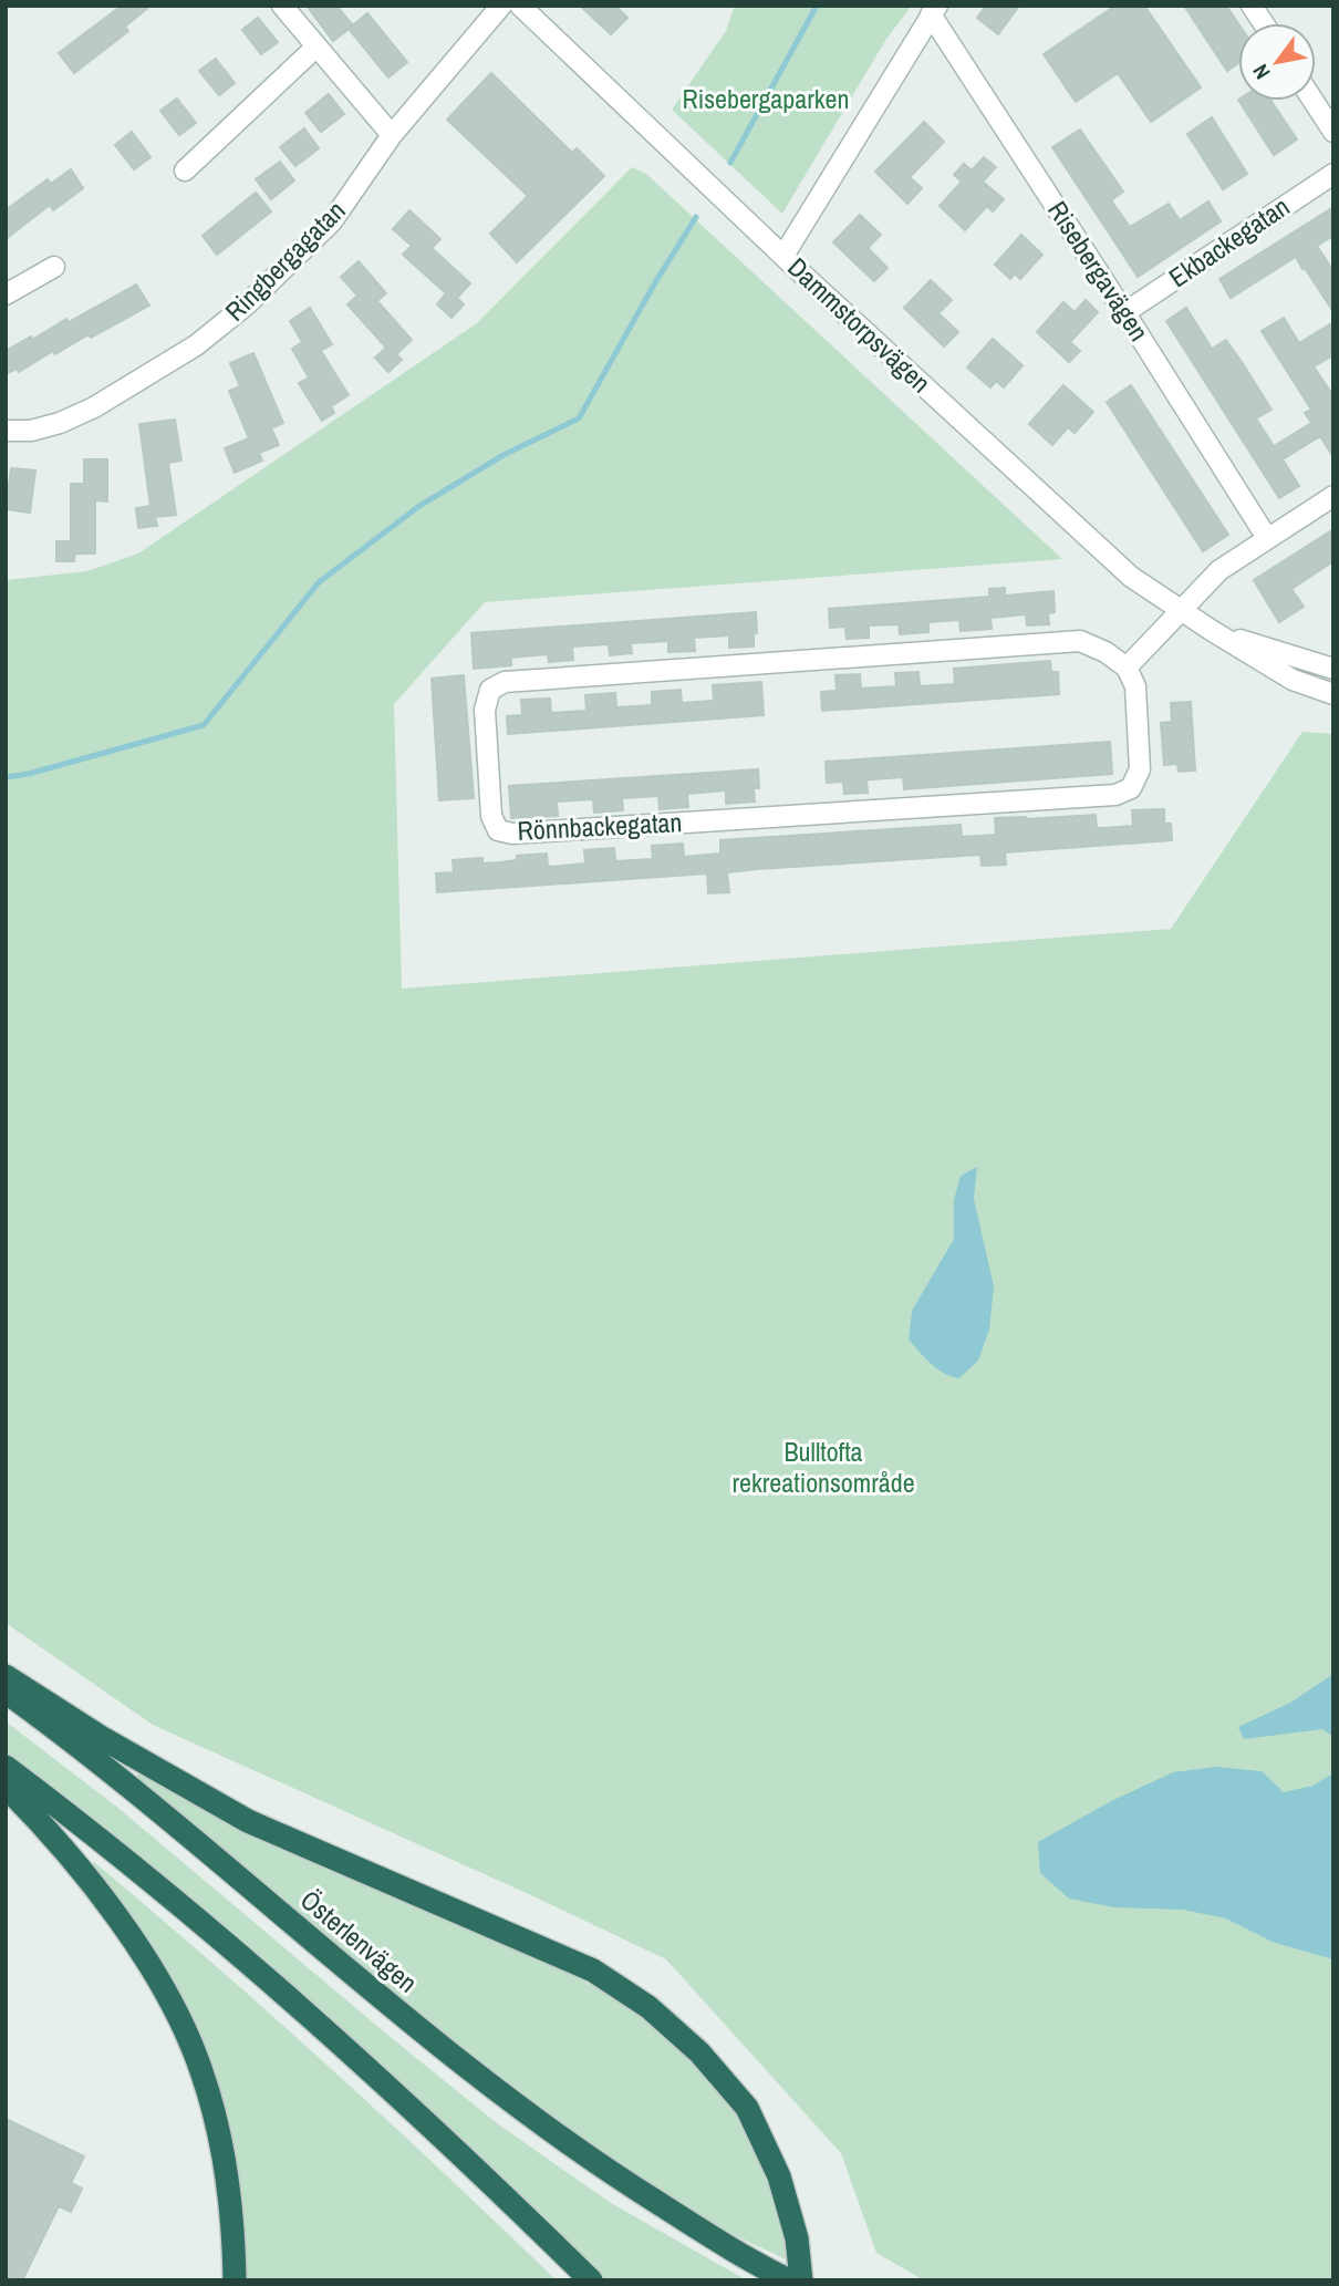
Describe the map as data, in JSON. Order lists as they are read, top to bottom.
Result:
{
  "streets": {
    "highway": ["Österlenvägen"],
    "street": [
      "Ekbackegatan",
      "Ringbergagatan",
      "Risebergavägen",
      "Dammstorpsvägen",
      "Rönnbackegatan"
    ]
  },
  "crossings": [
    ["Ekbackegatan", "Risebergavägen"]
  ],
  "parks": ["Risebergaparken", "Bulltofta rekreationsområde"],
  "north": "bottom left"
}
